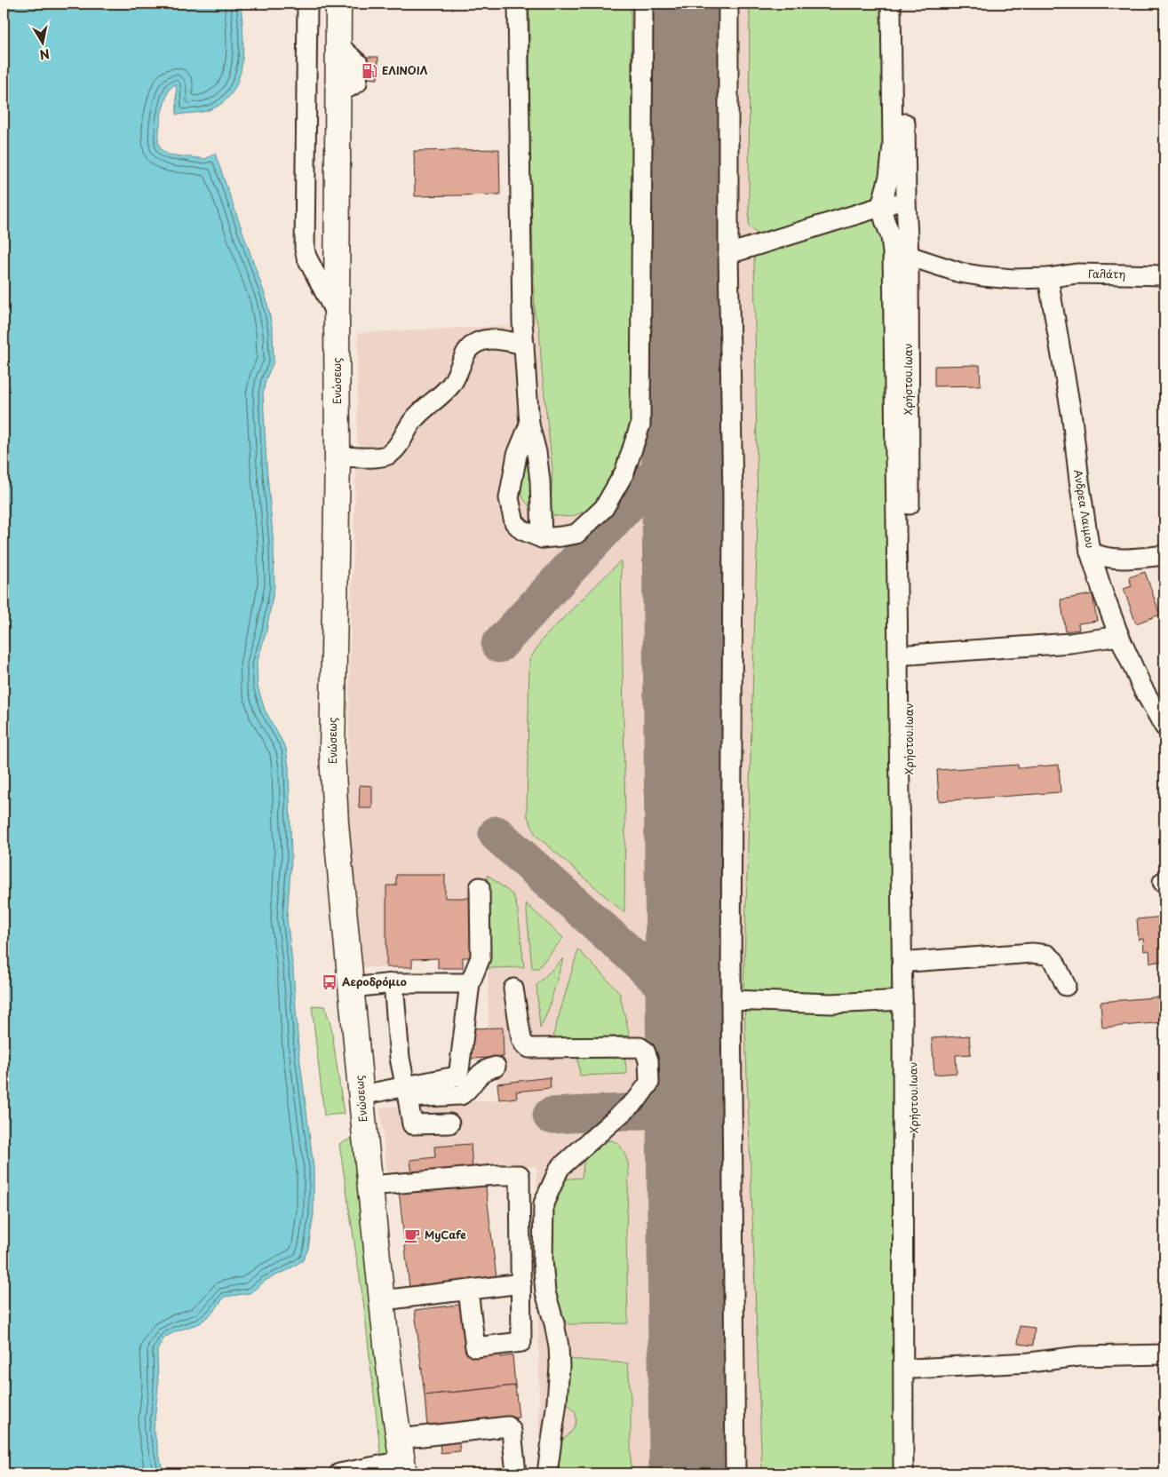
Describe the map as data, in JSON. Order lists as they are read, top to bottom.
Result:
{
  "streets": {
    "main road": ["Ενώσεως"],
    "street": ["Γαλάτη", "Χρήστου.Ιωαν", "Ανδρεα Λαιμου"]
  },
  "crossings": [
    ["Γαλάτη", "Χρήστου.Ιωαν"],
    ["Γαλάτη", "Ανδρεα Λαιμου"]
  ],
  "places": {
    "fuel station": ["ΕΛΙΝΟΙΛ"],
    "bus stop": ["Αεροδρόμιο"],
    "cafe": ["MyCafe"]
  },
  "north": "bottom"
}
